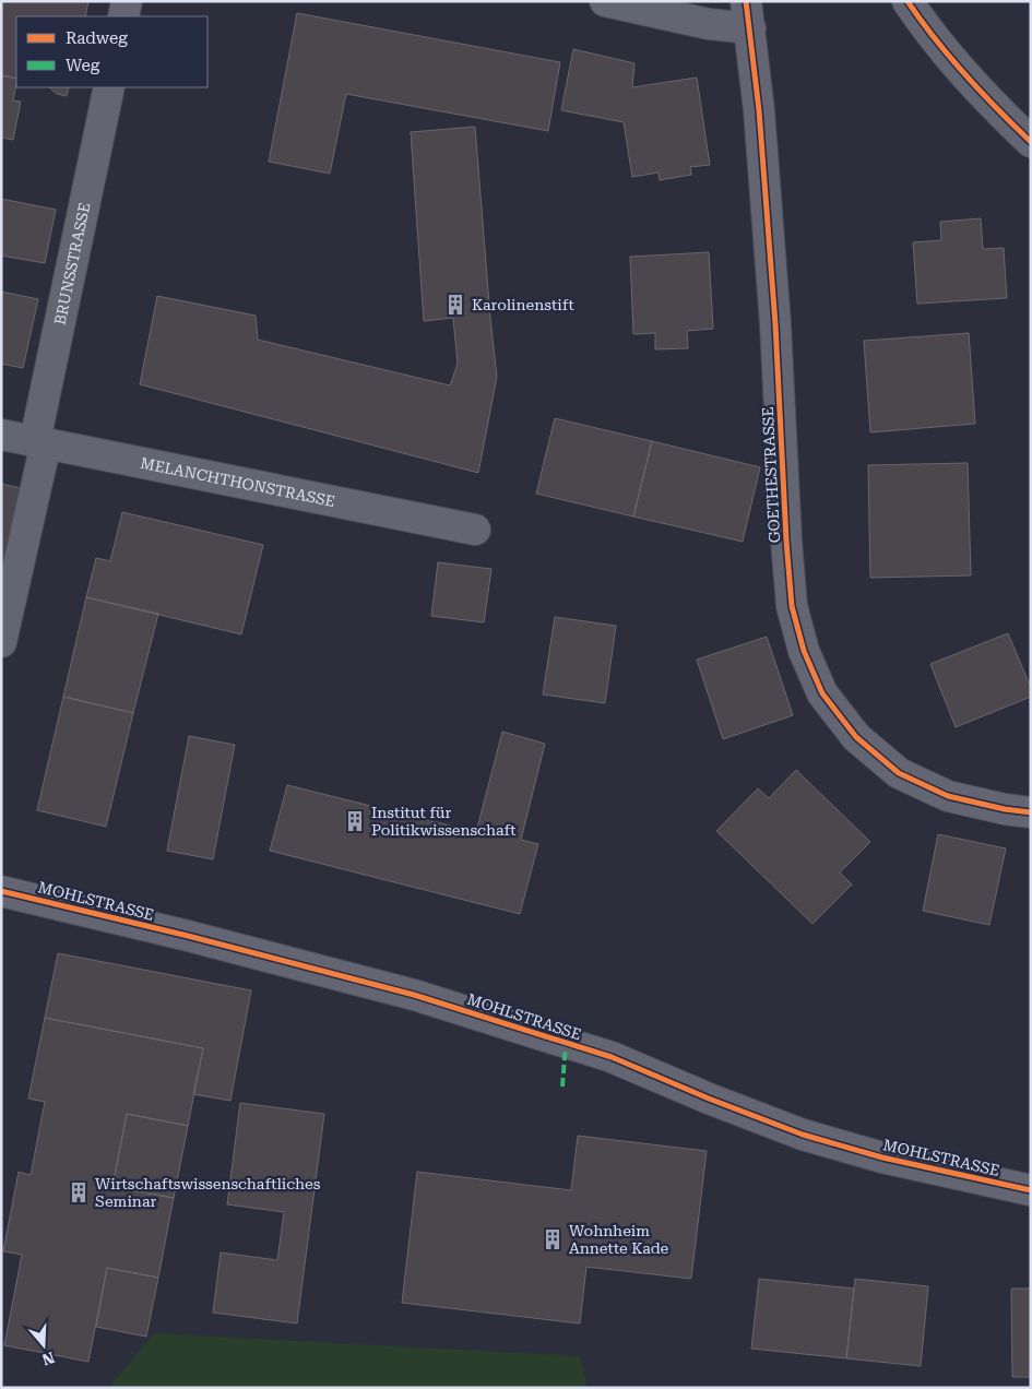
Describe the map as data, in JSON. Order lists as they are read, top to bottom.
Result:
{
  "streets": {
    "street": [
      "BRUNSSTRASSE",
      "GOETHESTRASSE",
      "MELANCHTHONSTRASSE",
      "MOHLSTRASSE"
    ]
  },
  "crossings": [
    ["BRUNSSTRASSE", "MELANCHTHONSTRASSE"]
  ],
  "places": {
    "building": [
      "Karolinenstift",
      "Institut für Politikwissenschaft",
      "Wirtschaftswissenschaftliches Seminar",
      "Wohnheim Annette Kade"
    ]
  },
  "legend": ["Radweg", "Weg"],
  "north": "bottom"
}
